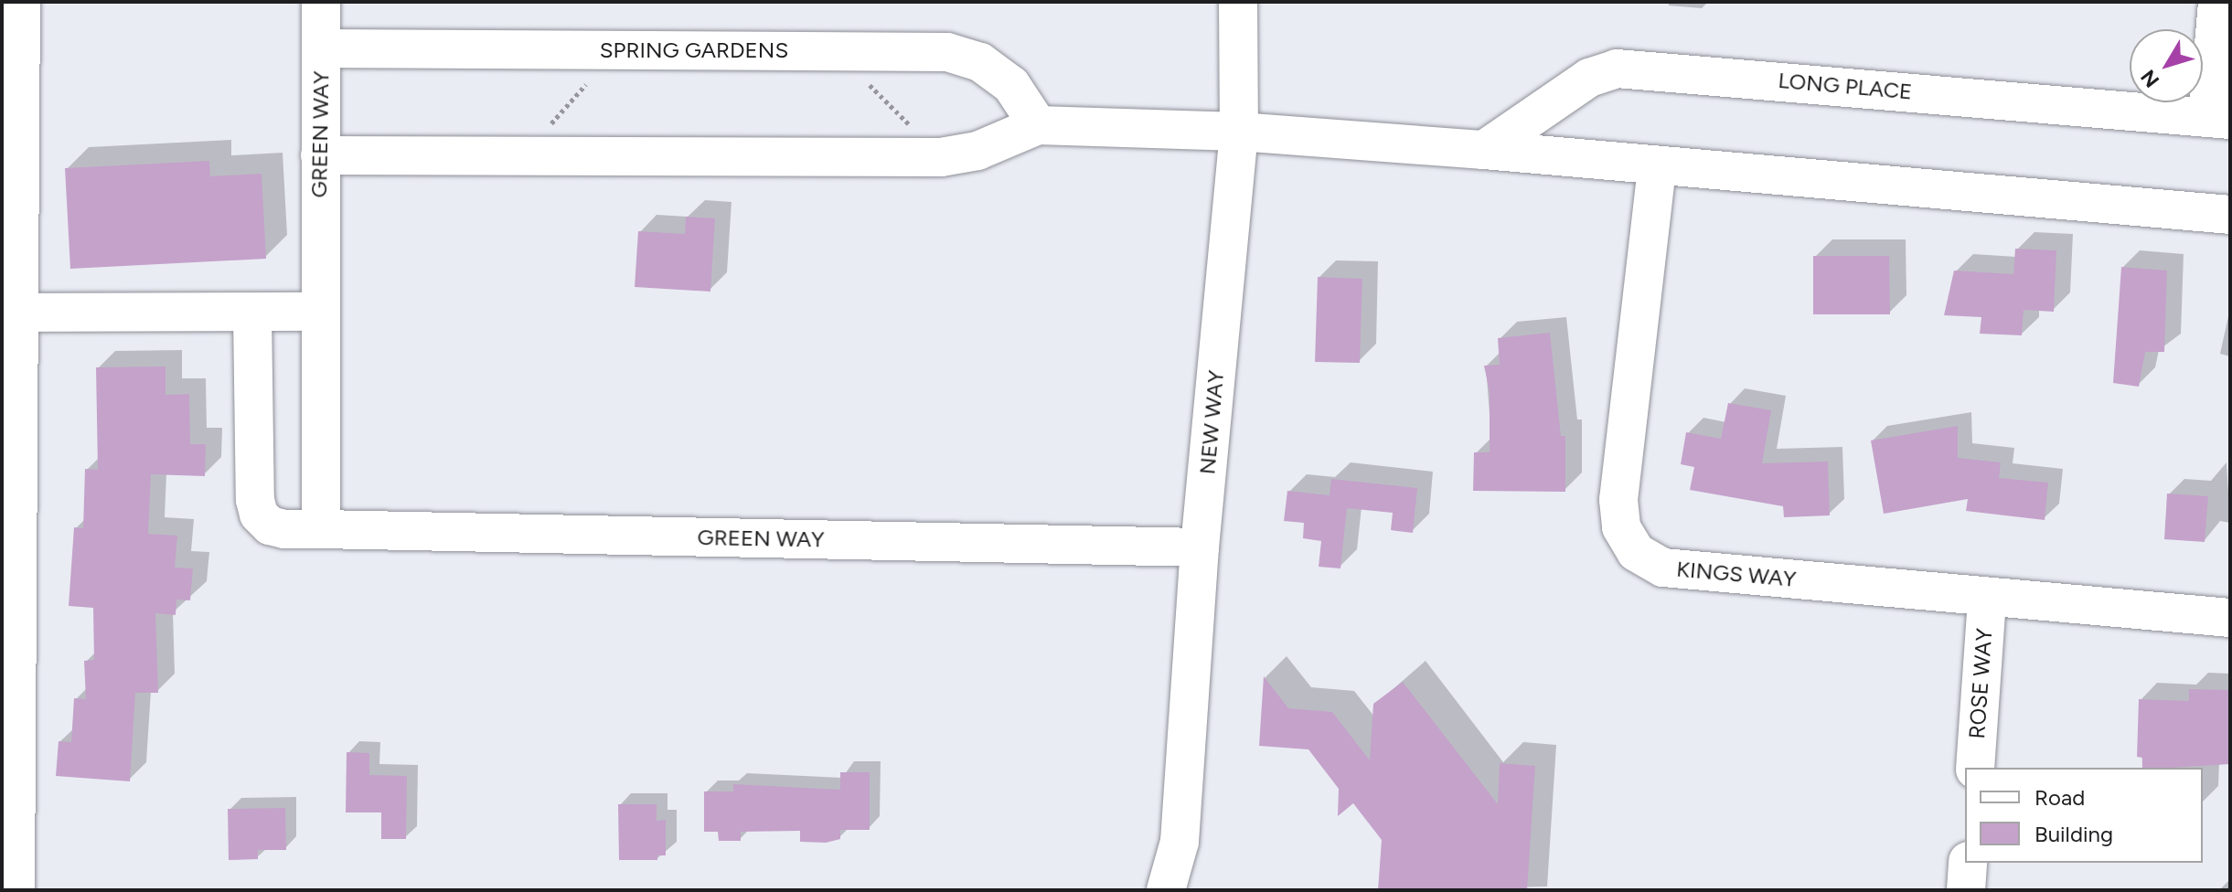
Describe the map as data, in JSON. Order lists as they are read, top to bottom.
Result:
{
  "streets": {
    "street": [
      "SPRING GARDENS",
      "LONG PLACE",
      "GREEN WAY",
      "NEW WAY",
      "KINGS WAY",
      "ROSE WAY"
    ]
  },
  "crossings": [
    ["SPRING GARDENS", "GREEN WAY"],
    ["GREEN WAY", "NEW WAY"],
    ["KINGS WAY", "ROSE WAY"]
  ],
  "legend": ["Road", "Building"],
  "north": "bottom left"
}
